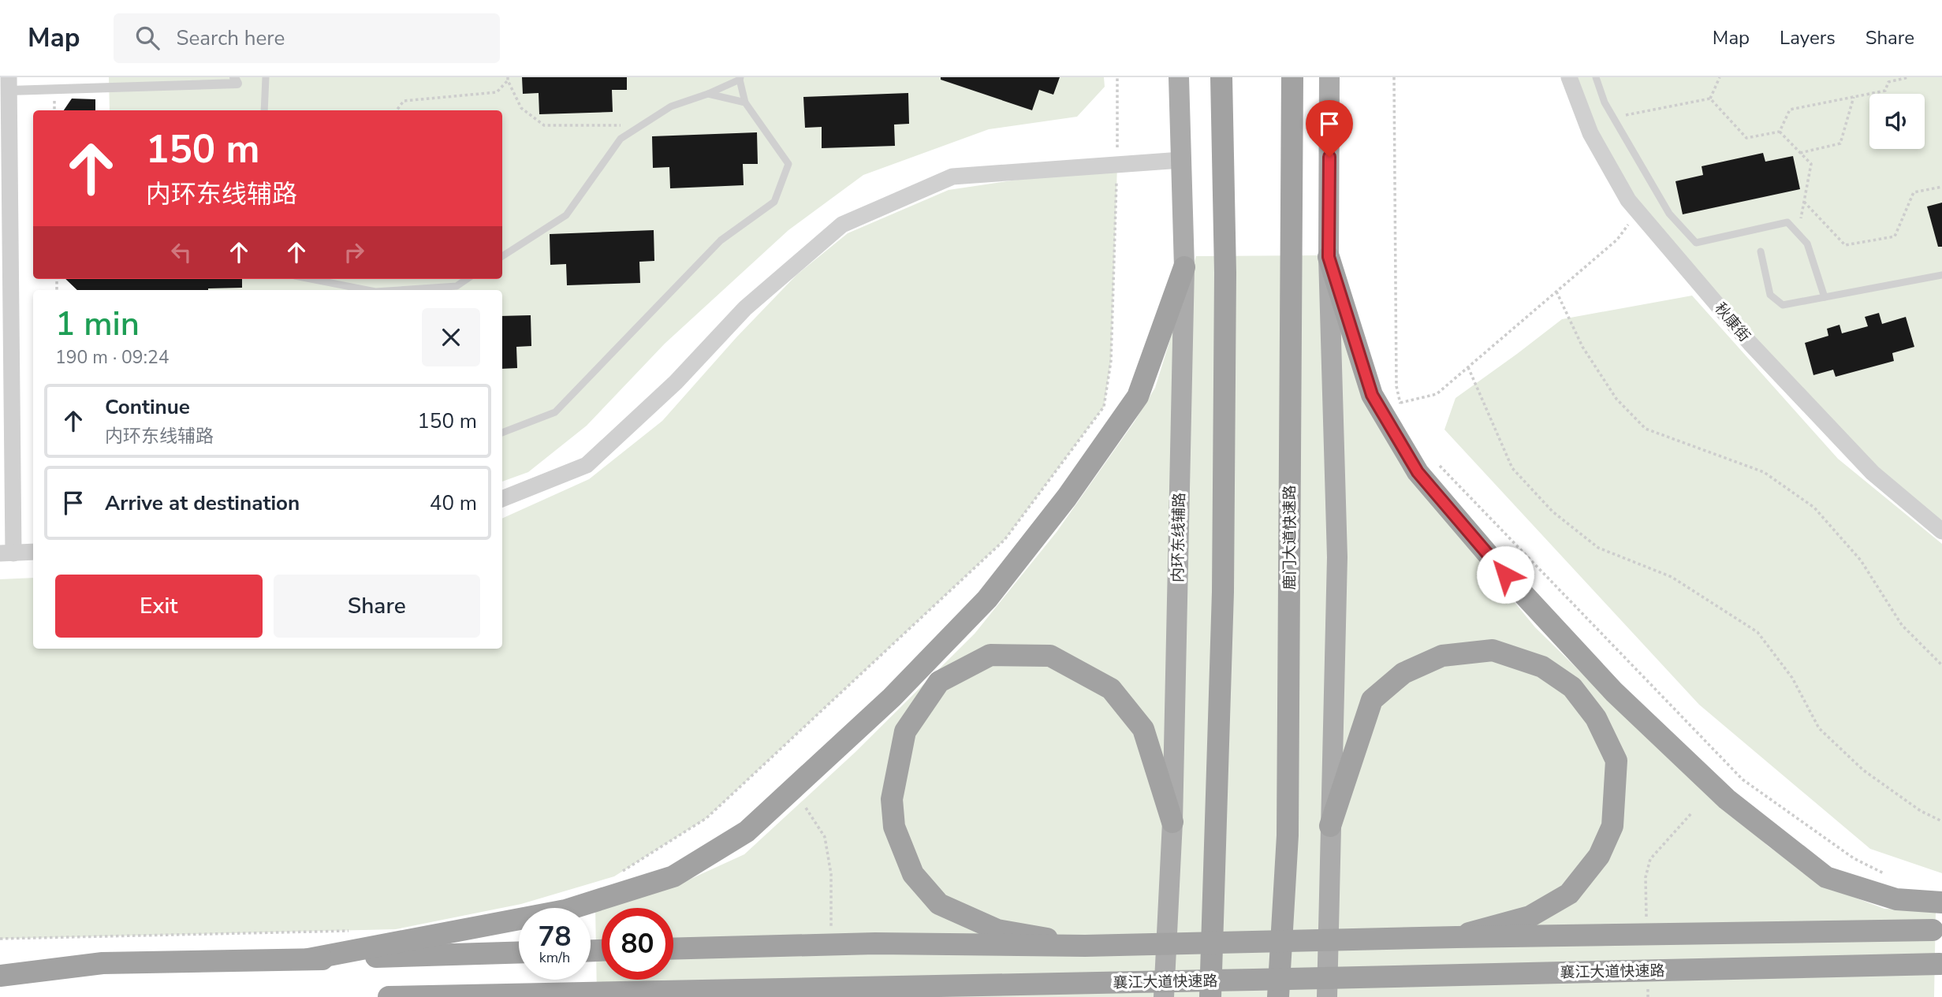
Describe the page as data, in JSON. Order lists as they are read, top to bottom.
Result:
{
  "streets": {
    "highway": ["鹿门大道快速路", "襄江大道快速路"],
    "main road": ["内环东线辅路"],
    "street": ["秋康街"]
  },
  "page": {
    "header": "Map",
    "search": "Search here",
    "nav": ["Map", "Layers", "Share"],
    "turn": ["150 m", "内环东线辅路"],
    "heading": ["1 min", "190 m · 09:24"],
    "list": [
      {
        "name": "Continue",
        "note": "内环东线辅路",
        "value": "150 m"
      },
      {
        "name": "Arrive at destination",
        "value": "40 m"
      }
    ],
    "buttons": ["Exit", "Share"],
    "speed": "78 km/h",
    "limit": "80"
  }
}
